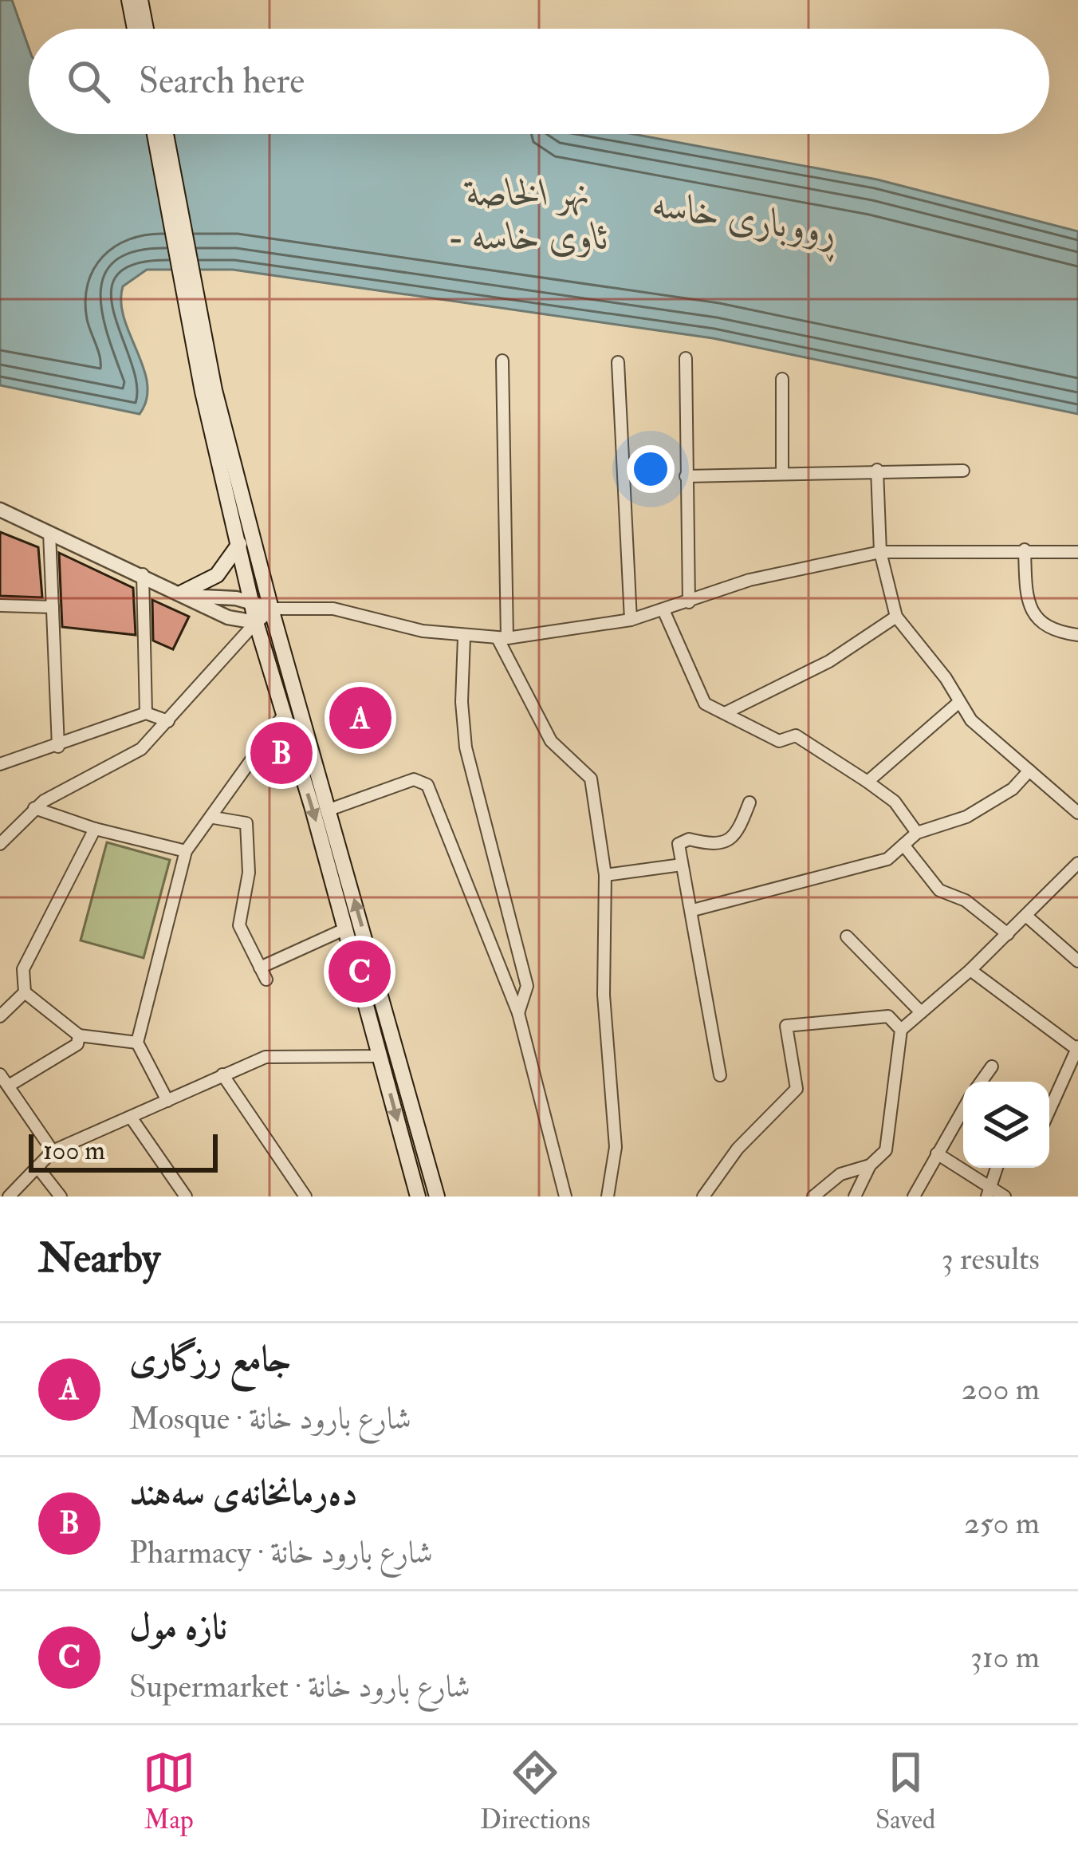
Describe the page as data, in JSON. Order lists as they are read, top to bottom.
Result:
{
  "water": ["نهر الخاصة - ئاوی خاسە", "ڕووباری خاسە"],
  "scale_bar": "100 m",
  "page": {
    "search": "Search here",
    "pins": ["A", "B", "C"],
    "scale": "100 m",
    "heading": ["Nearby", "3 results"],
    "list": [
      {
        "mark": "A",
        "name": "جامع رزگاری",
        "note": "Mosque · شارع بارود خانة",
        "value": "200 m"
      },
      {
        "mark": "B",
        "name": "دەرمانخانەی سەهند",
        "note": "Pharmacy · شارع بارود خانة",
        "value": "250 m"
      },
      {
        "mark": "C",
        "name": "نازه مول",
        "note": "Supermarket · شارع بارود خانة",
        "value": "310 m"
      }
    ],
    "nav": ["Map", "Directions", "Saved"]
  }
}
